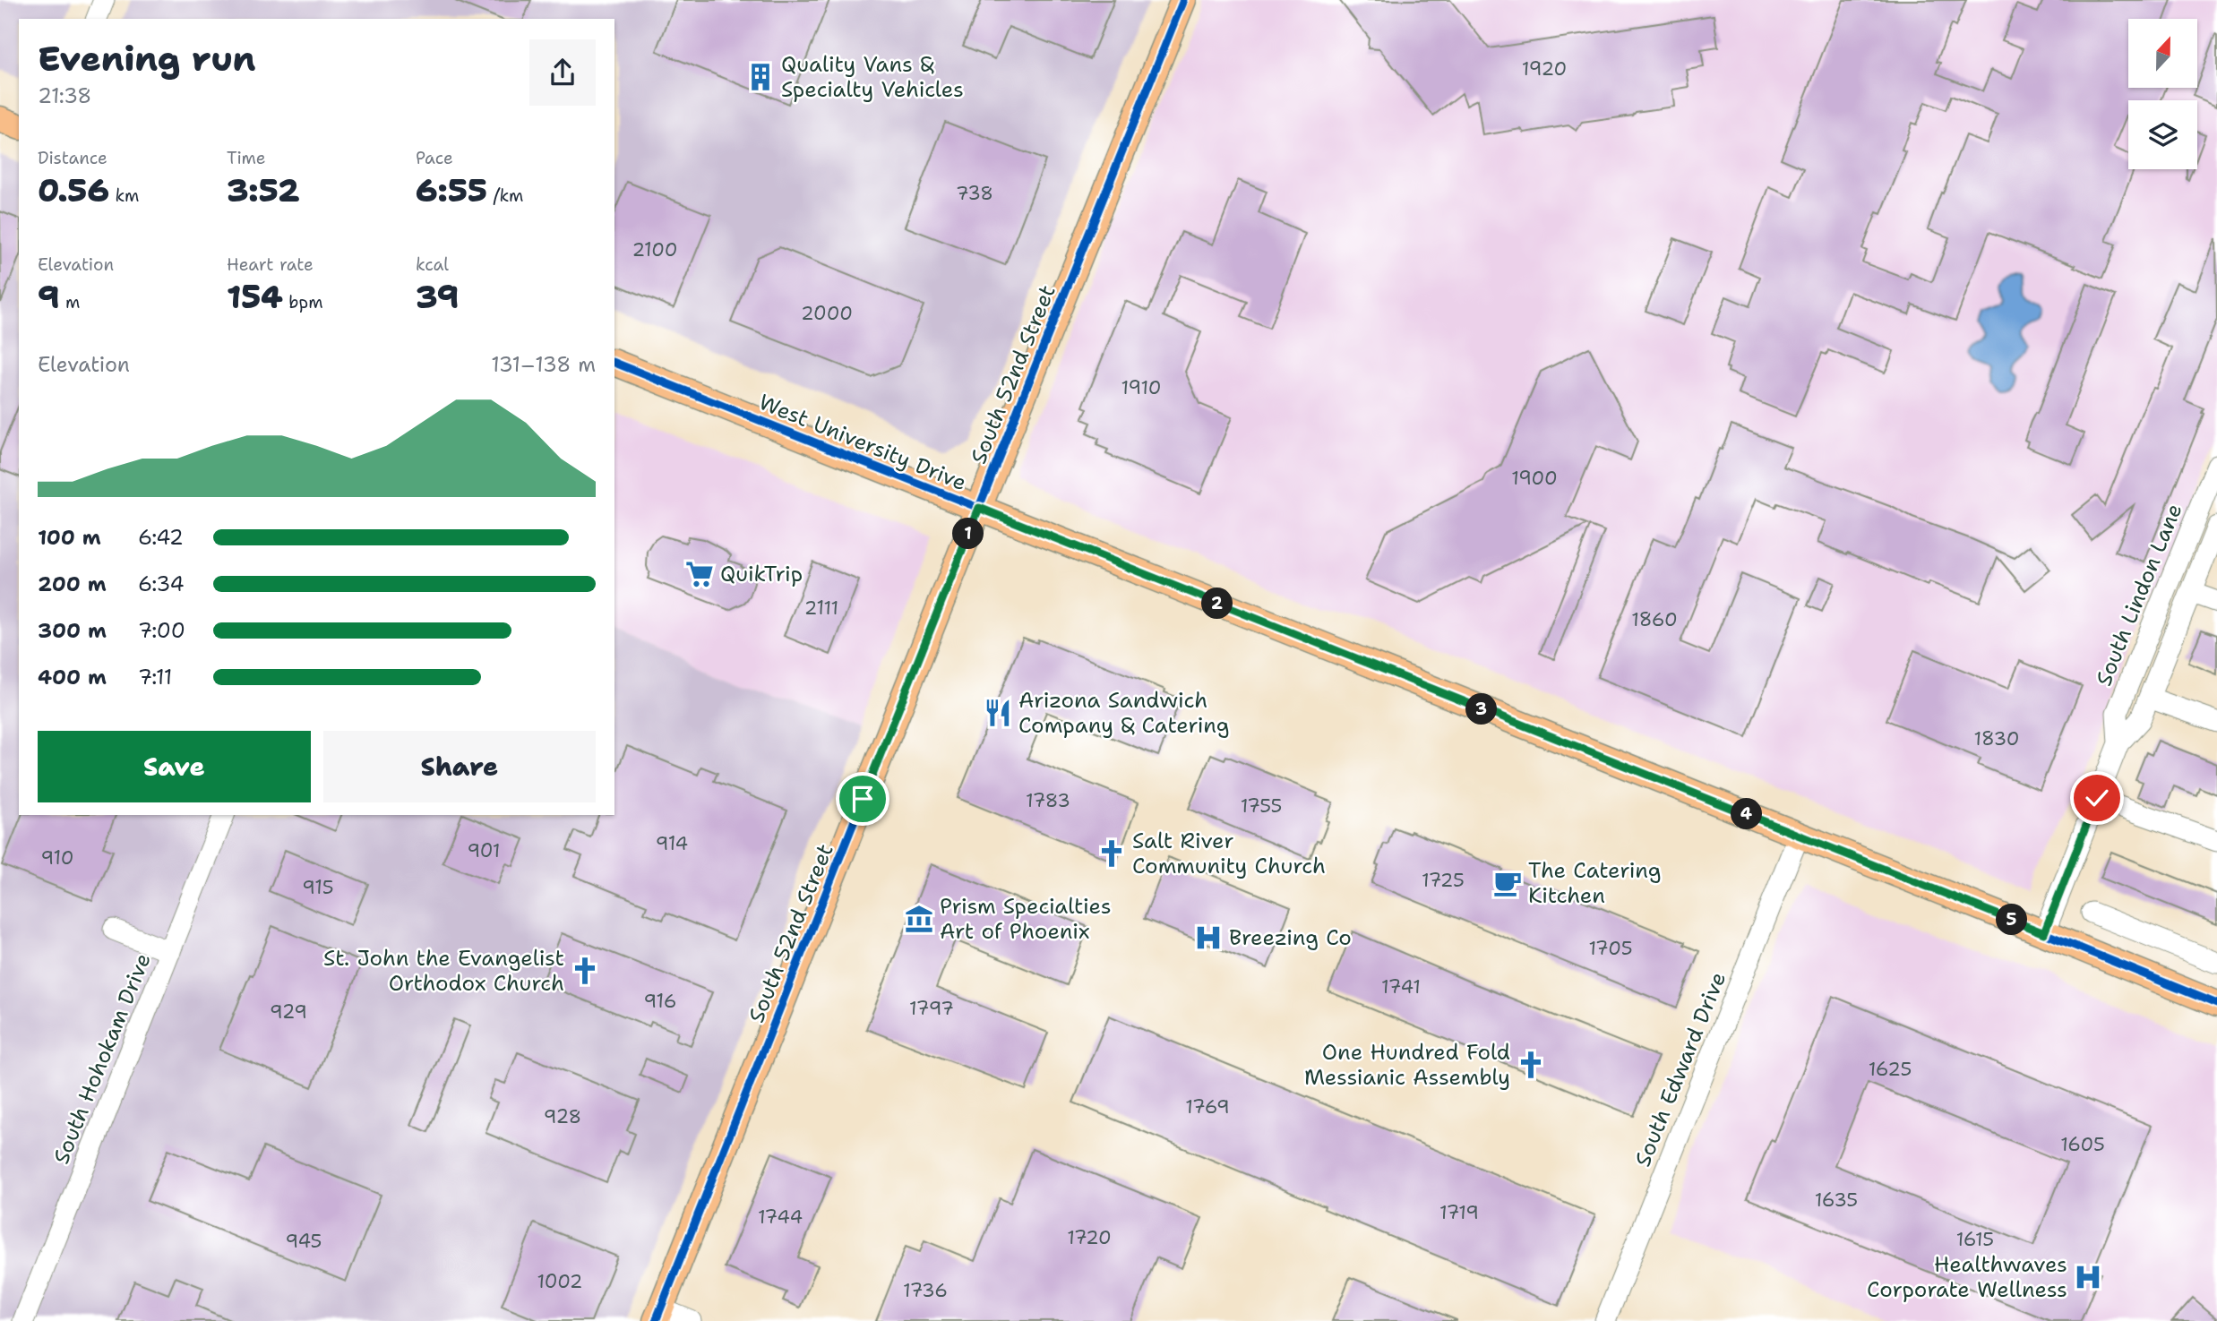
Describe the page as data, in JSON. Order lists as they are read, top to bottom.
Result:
{
  "streets": {
    "main road": ["South 52nd Street", "West University Drive"],
    "street": ["South Lindon Lane", "South Hohokam Drive", "South Edward Drive"]
  },
  "crossings": [
    ["South 52nd Street", "West University Drive"],
    ["West University Drive", "South Lindon Lane"],
    ["West University Drive", "South Edward Drive"]
  ],
  "places": {
    "building": ["Quality Vans & Specialty Vehicles"],
    "supermarket": ["QuikTrip"],
    "restaurant": ["Arizona Sandwich Company & Catering"],
    "church": ["Salt River Community Church", "St. John the Evangelist Orthodox Church", "One Hundred Fold Messianic Assembly"],
    "cafe": ["The Catering Kitchen"],
    "museum": ["Prism Specialties Art of Phoenix"],
    "hospital": ["Breezing Co", "Healthwaves Corporate Wellness"]
  },
  "house_numbers": [
    "1920",
    "738",
    "2100",
    "2000",
    "1910",
    "1900",
    "2111",
    "1860",
    "1830",
    "1783",
    "1755",
    "914",
    "901",
    "910",
    "1725",
    "915",
    "1705",
    "1741",
    "916",
    "1797",
    "929",
    "1625",
    "1769",
    "928",
    "1605",
    "1635",
    "1719",
    "1744",
    "1720",
    "1615",
    "945",
    "1002",
    "1736"
  ],
  "north": "top",
  "page": {
    "heading": ["Evening run", "21:38"],
    "stats": [
      ["Distance", "0.56 km"],
      ["Time", "3:52"],
      ["Pace", "6:55 /km"],
      ["Elevation", "9 m"],
      ["Heart rate", "154 bpm"],
      ["kcal", "39"]
    ],
    "chart": ["Elevation", "131–138 m"],
    "list": [
      {
        "name": "100 m",
        "note": "6:42"
      },
      {
        "name": "200 m",
        "note": "6:34"
      },
      {
        "name": "300 m",
        "note": "7:00"
      },
      {
        "name": "400 m",
        "note": "7:11"
      }
    ],
    "pins": [
      "1",
      "2",
      "3",
      "4",
      "5"
    ],
    "buttons": ["Save", "Share"]
  }
}
